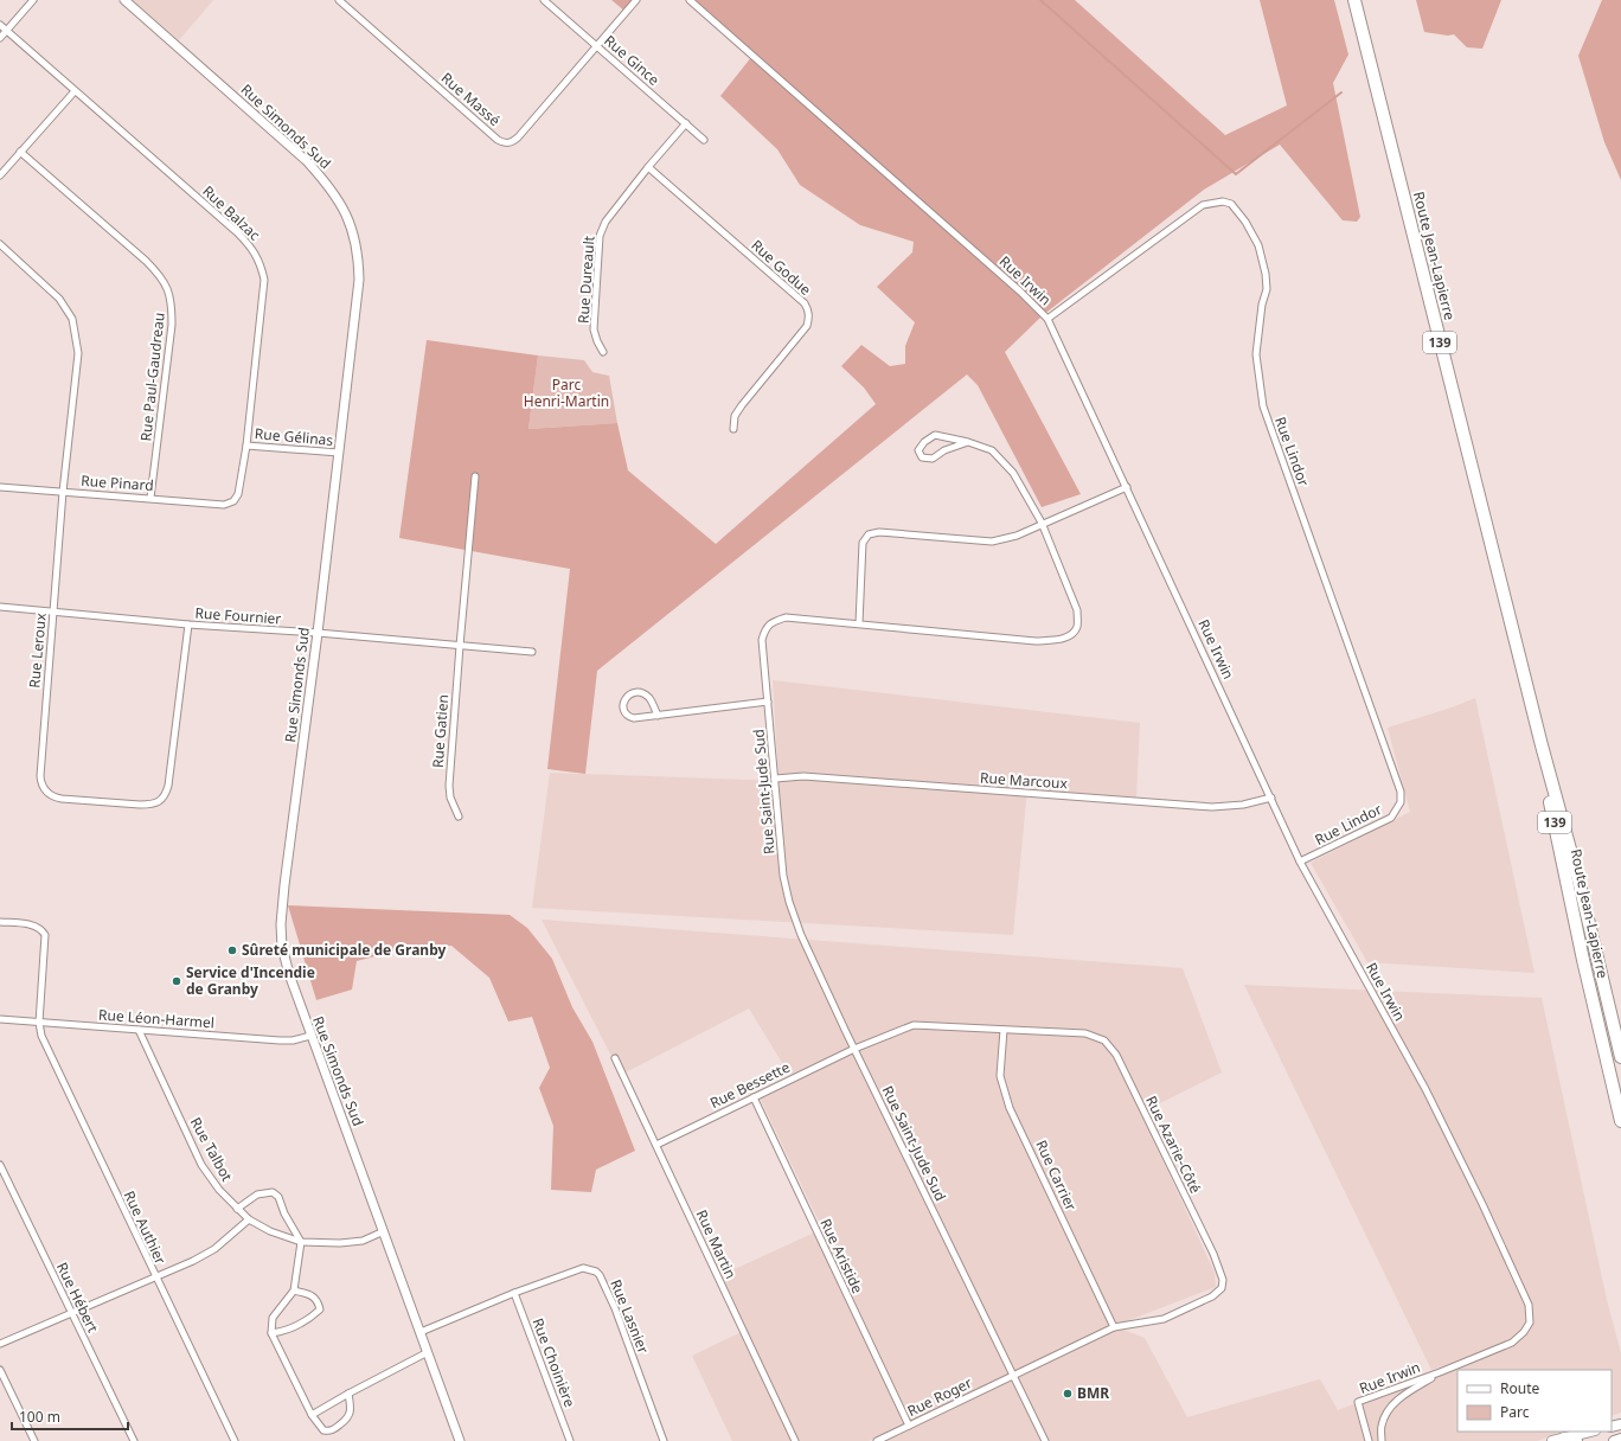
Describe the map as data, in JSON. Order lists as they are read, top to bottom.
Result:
{
  "streets": {
    "highway": ["Route Jean-Lapierre", "139"],
    "street": [
      "Rue Gince",
      "Rue Massé",
      "Rue Simonds Sud",
      "Rue Balzac",
      "Rue Godue",
      "Rue Dureault",
      "Rue Irwin",
      "Rue Paul-Gaudreau",
      "Rue Gélinas",
      "Rue Lindor",
      "Rue Pinard",
      "Rue Fournier",
      "Rue Leroux",
      "Rue Gatien",
      "Rue Marcoux",
      "Rue Saint-Jude Sud",
      "Rue Léon-Harmel",
      "Rue Bessette",
      "Rue Azarie-Côté",
      "Rue Talbot",
      "Rue Carrier",
      "Rue Authier",
      "Rue Martin",
      "Rue Aristide",
      "Rue Hébert",
      "Rue Lasnier",
      "Rue Choinière",
      "Rue Roger"
    ]
  },
  "crossings": [
    ["Rue Gince", "Rue Massé"],
    ["Rue Gince", "Rue Dureault"],
    ["Rue Simonds Sud", "Rue Gélinas"],
    ["Rue Simonds Sud", "Rue Fournier"],
    ["Rue Simonds Sud", "Rue Léon-Harmel"],
    ["Rue Simonds Sud", "Rue Talbot"],
    ["Rue Simonds Sud", "Rue Lasnier"],
    ["Rue Balzac", "Rue Gélinas"],
    ["Rue Balzac", "Rue Pinard"],
    ["Rue Godue", "Rue Dureault"],
    ["Rue Irwin", "Rue Lindor"],
    ["Rue Irwin", "Rue Marcoux"],
    ["Rue Paul-Gaudreau", "Rue Pinard"],
    ["Rue Pinard", "Rue Leroux"],
    ["Rue Fournier", "Rue Leroux"],
    ["Rue Fournier", "Rue Gatien"],
    ["Rue Marcoux", "Rue Saint-Jude Sud"],
    ["Rue Saint-Jude Sud", "Rue Bessette"],
    ["Rue Saint-Jude Sud", "Rue Azarie-Côté"],
    ["Rue Saint-Jude Sud", "Rue Roger"],
    ["Rue Léon-Harmel", "Rue Talbot"],
    ["Rue Léon-Harmel", "Rue Authier"],
    ["Rue Bessette", "Rue Azarie-Côté"],
    ["Rue Bessette", "Rue Martin"],
    ["Rue Bessette", "Rue Aristide"],
    ["Rue Azarie-Côté", "Rue Carrier"],
    ["Rue Azarie-Côté", "Rue Roger"],
    ["Rue Aristide", "Rue Roger"],
    ["Rue Lasnier", "Rue Choinière"]
  ],
  "parks": ["Parc Henri-Martin"],
  "places": ["Sûreté municipale de Granby", "Service d'Incendie de Granby", "BMR"],
  "legend": ["Route", "Parc"],
  "scale_bar": "100 m"
}
